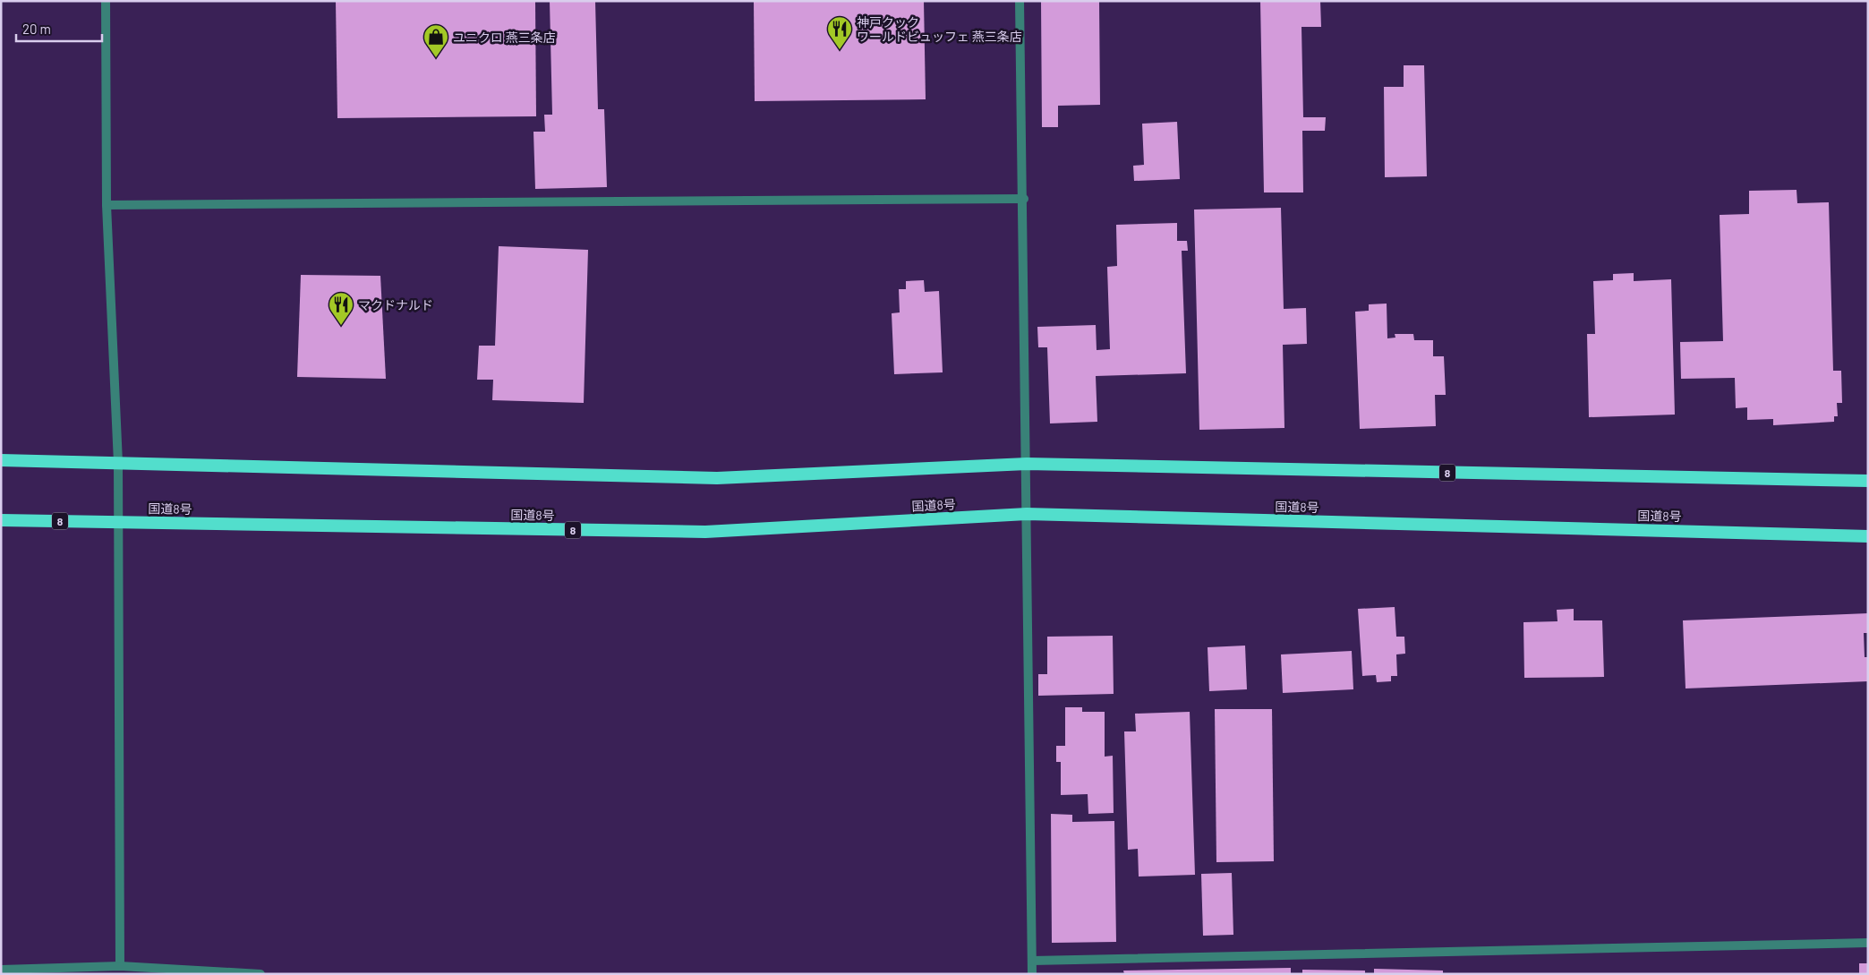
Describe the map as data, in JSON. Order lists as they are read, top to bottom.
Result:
{
  "streets": {
    "highway": ["8", "国道8号"]
  },
  "places": {
    "restaurant": ["神戸クック ワールドビュッフェ 燕三条店", "マクドナルド"],
    "shop": ["ユニクロ 燕三条店"]
  },
  "scale_bar": "20 m"
}
